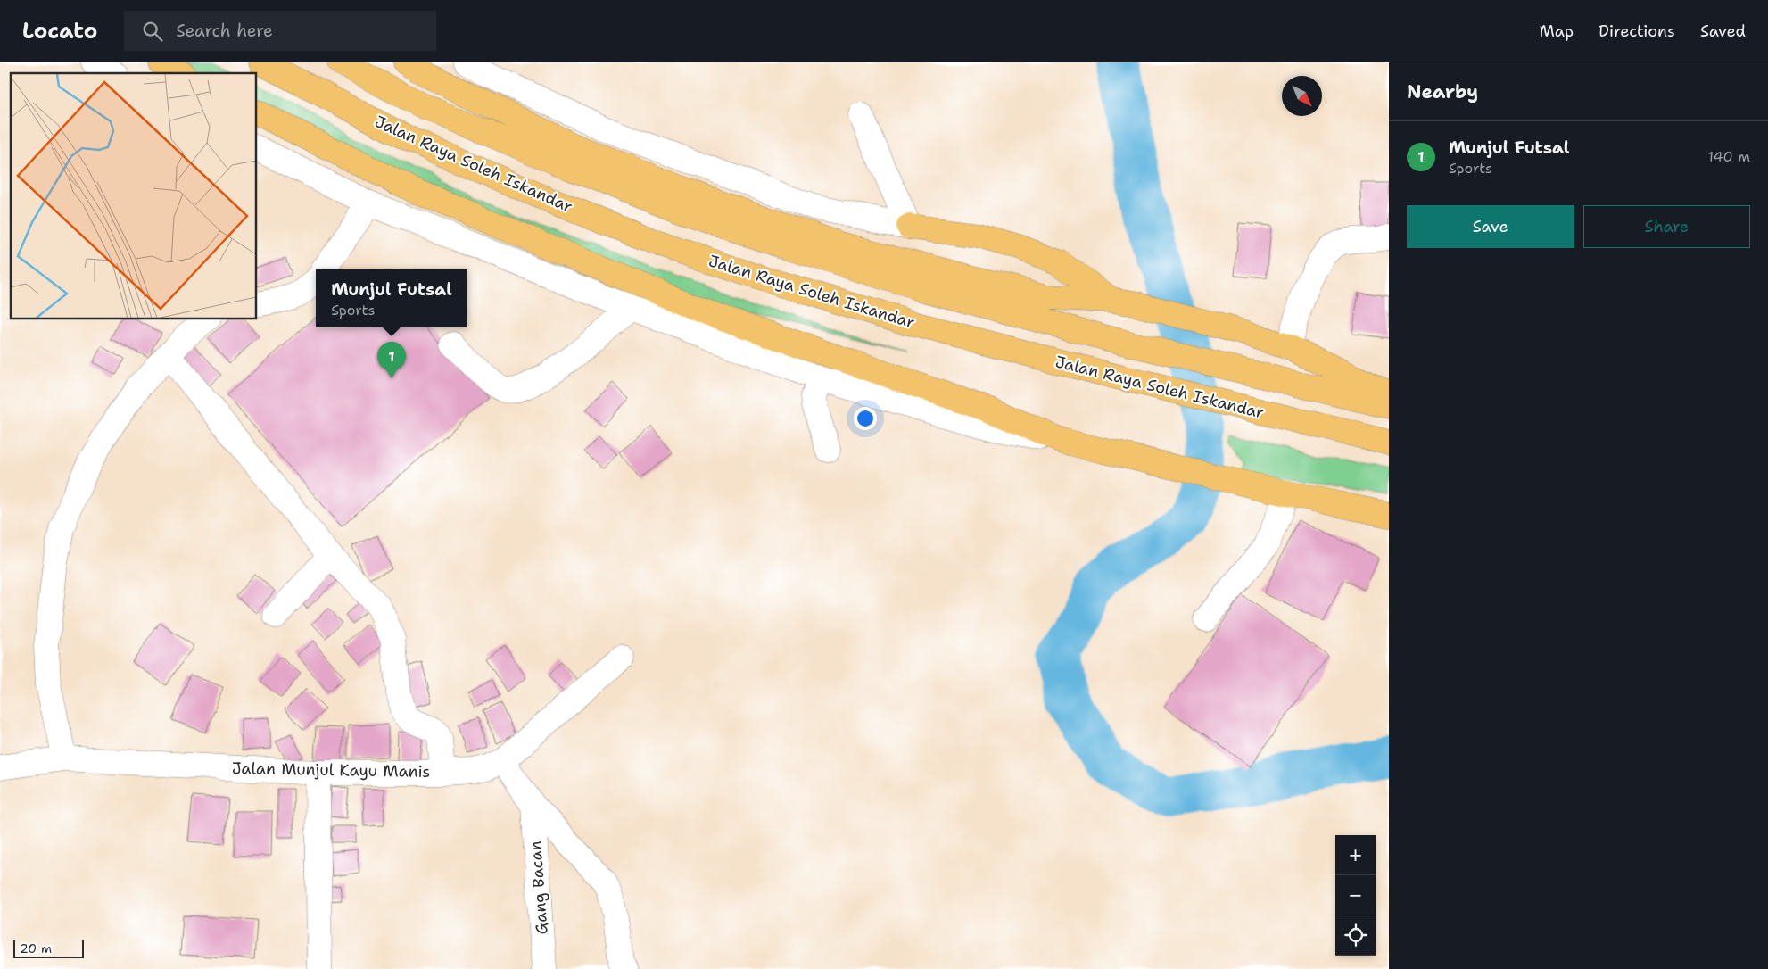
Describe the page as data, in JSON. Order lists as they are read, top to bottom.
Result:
{
  "streets": {
    "highway": ["Jalan Raya Soleh Iskandar"],
    "street": ["Jalan Munjul Kayu Manis", "Gang Bacan"]
  },
  "scale_bar": "20 m",
  "north": "bottom right",
  "page": {
    "header": "Locato",
    "search": "Search here",
    "nav": ["Map", "Directions", "Saved"],
    "heading": "Nearby",
    "list": [
      {
        "mark": "1",
        "name": "Munjul Futsal",
        "note": "Sports",
        "value": "140 m"
      }
    ],
    "buttons": ["Save", "Share"],
    "popup": ["Munjul Futsal", "Sports"],
    "pins": "1",
    "map_buttons": ["+", "−"],
    "scale": "20 m"
  }
}
